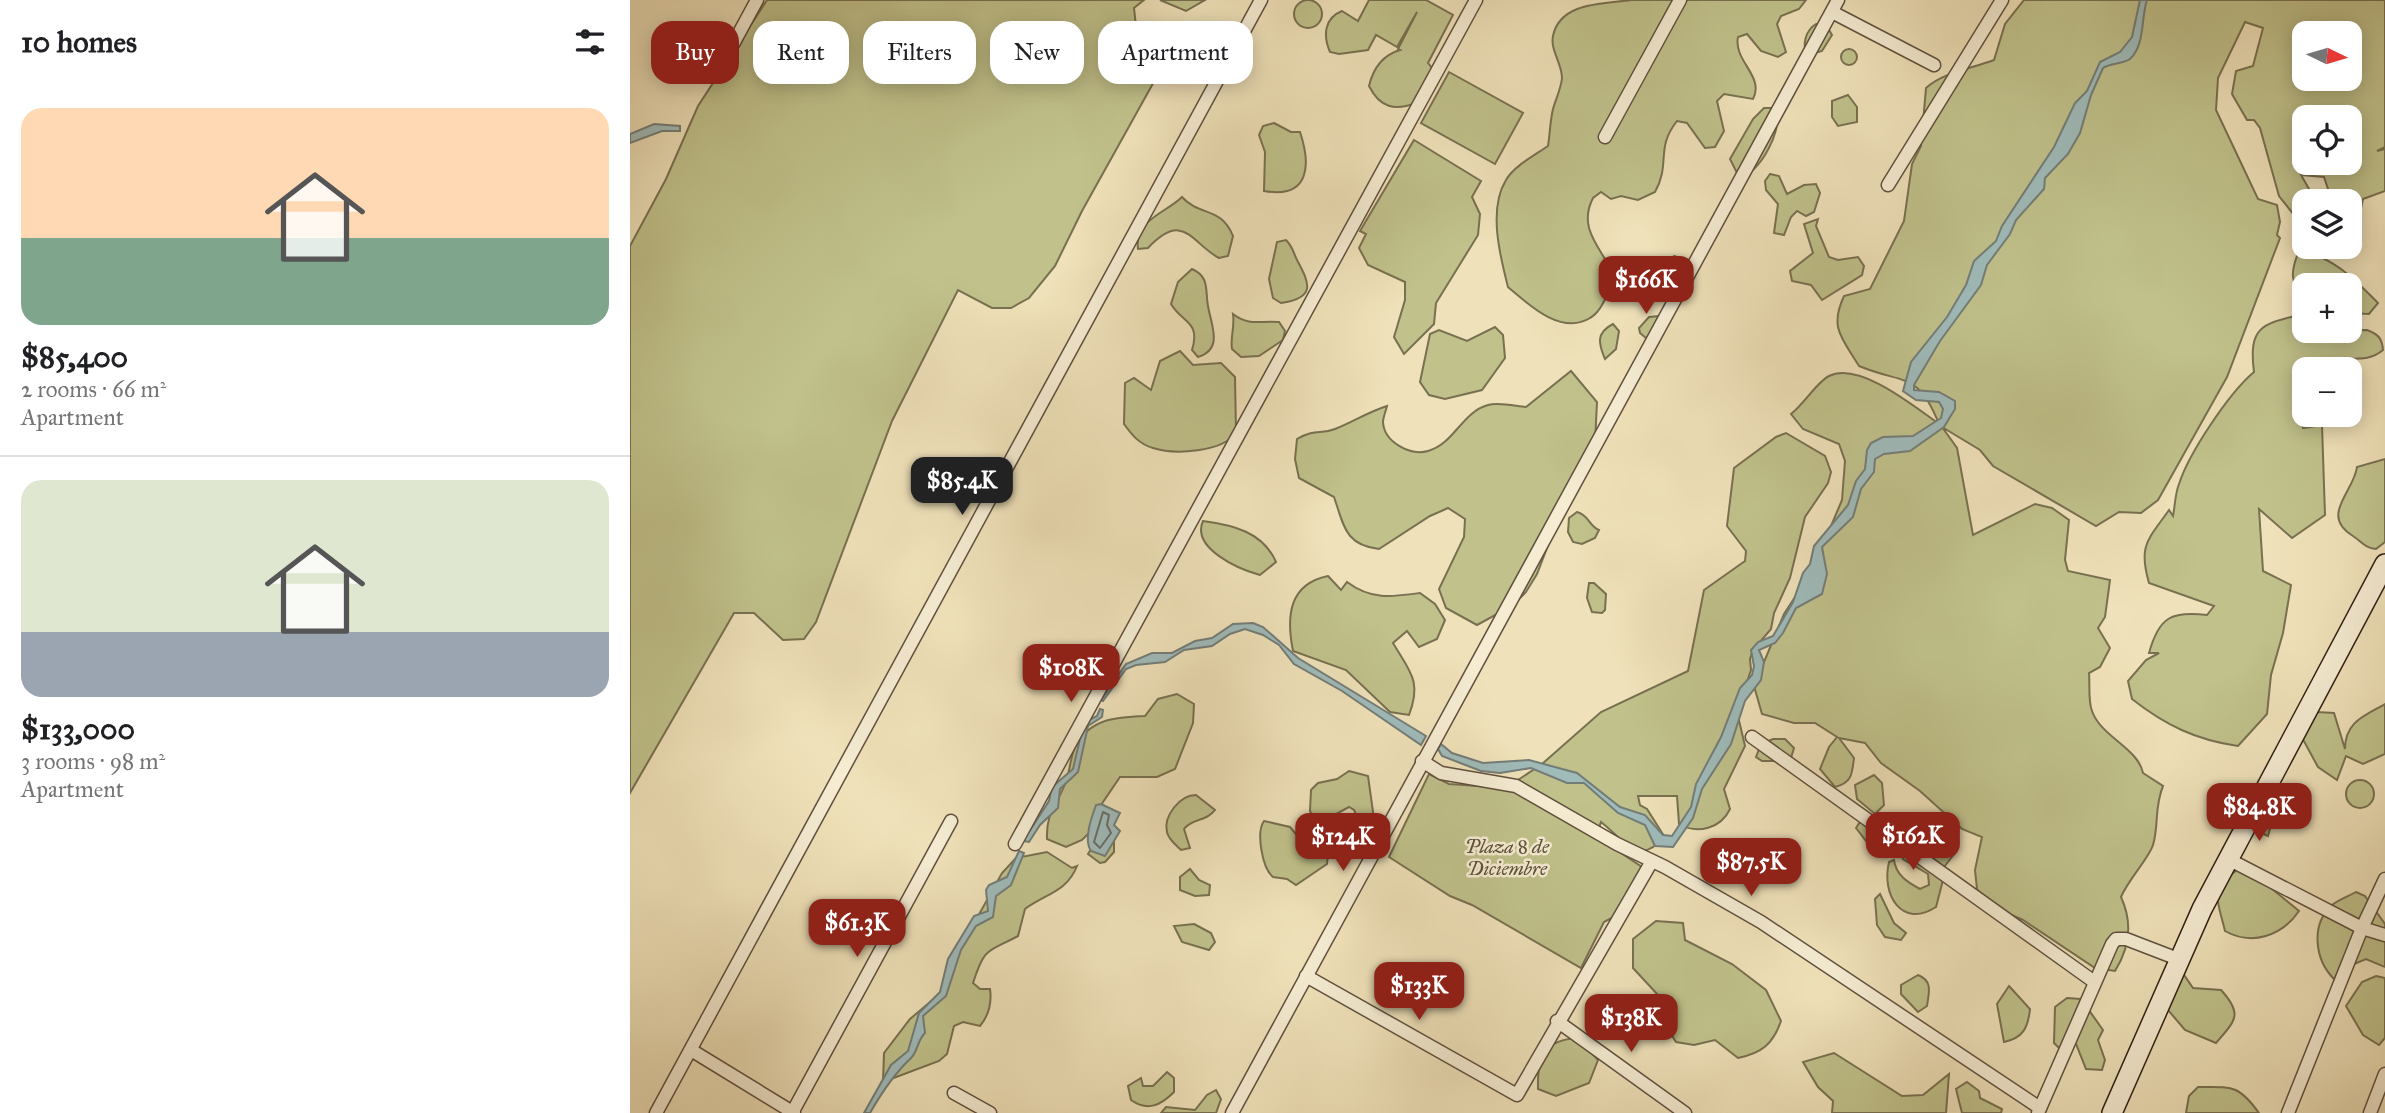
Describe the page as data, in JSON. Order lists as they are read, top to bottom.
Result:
{
  "parks": ["Plaza 8 de Diciembre"],
  "north": "right",
  "page": {
    "heading": "10 homes",
    "map_buttons": ["+", "−"],
    "chip": [
      "Buy",
      "Rent",
      "Filters",
      "New",
      "Apartment"
    ],
    "list": [
      {
        "name": "$85,400",
        "note": "2 rooms · 66 m² · Apartment"
      },
      {
        "name": "$133,000",
        "note": "3 rooms · 98 m² · Apartment"
      }
    ],
    "price": [
      "$166K",
      "$85.4K",
      "$108K",
      "$84.8K",
      "$162K",
      "$124K",
      "$87.5K",
      "$61.3K",
      "$133K",
      "$138K"
    ]
  }
}
